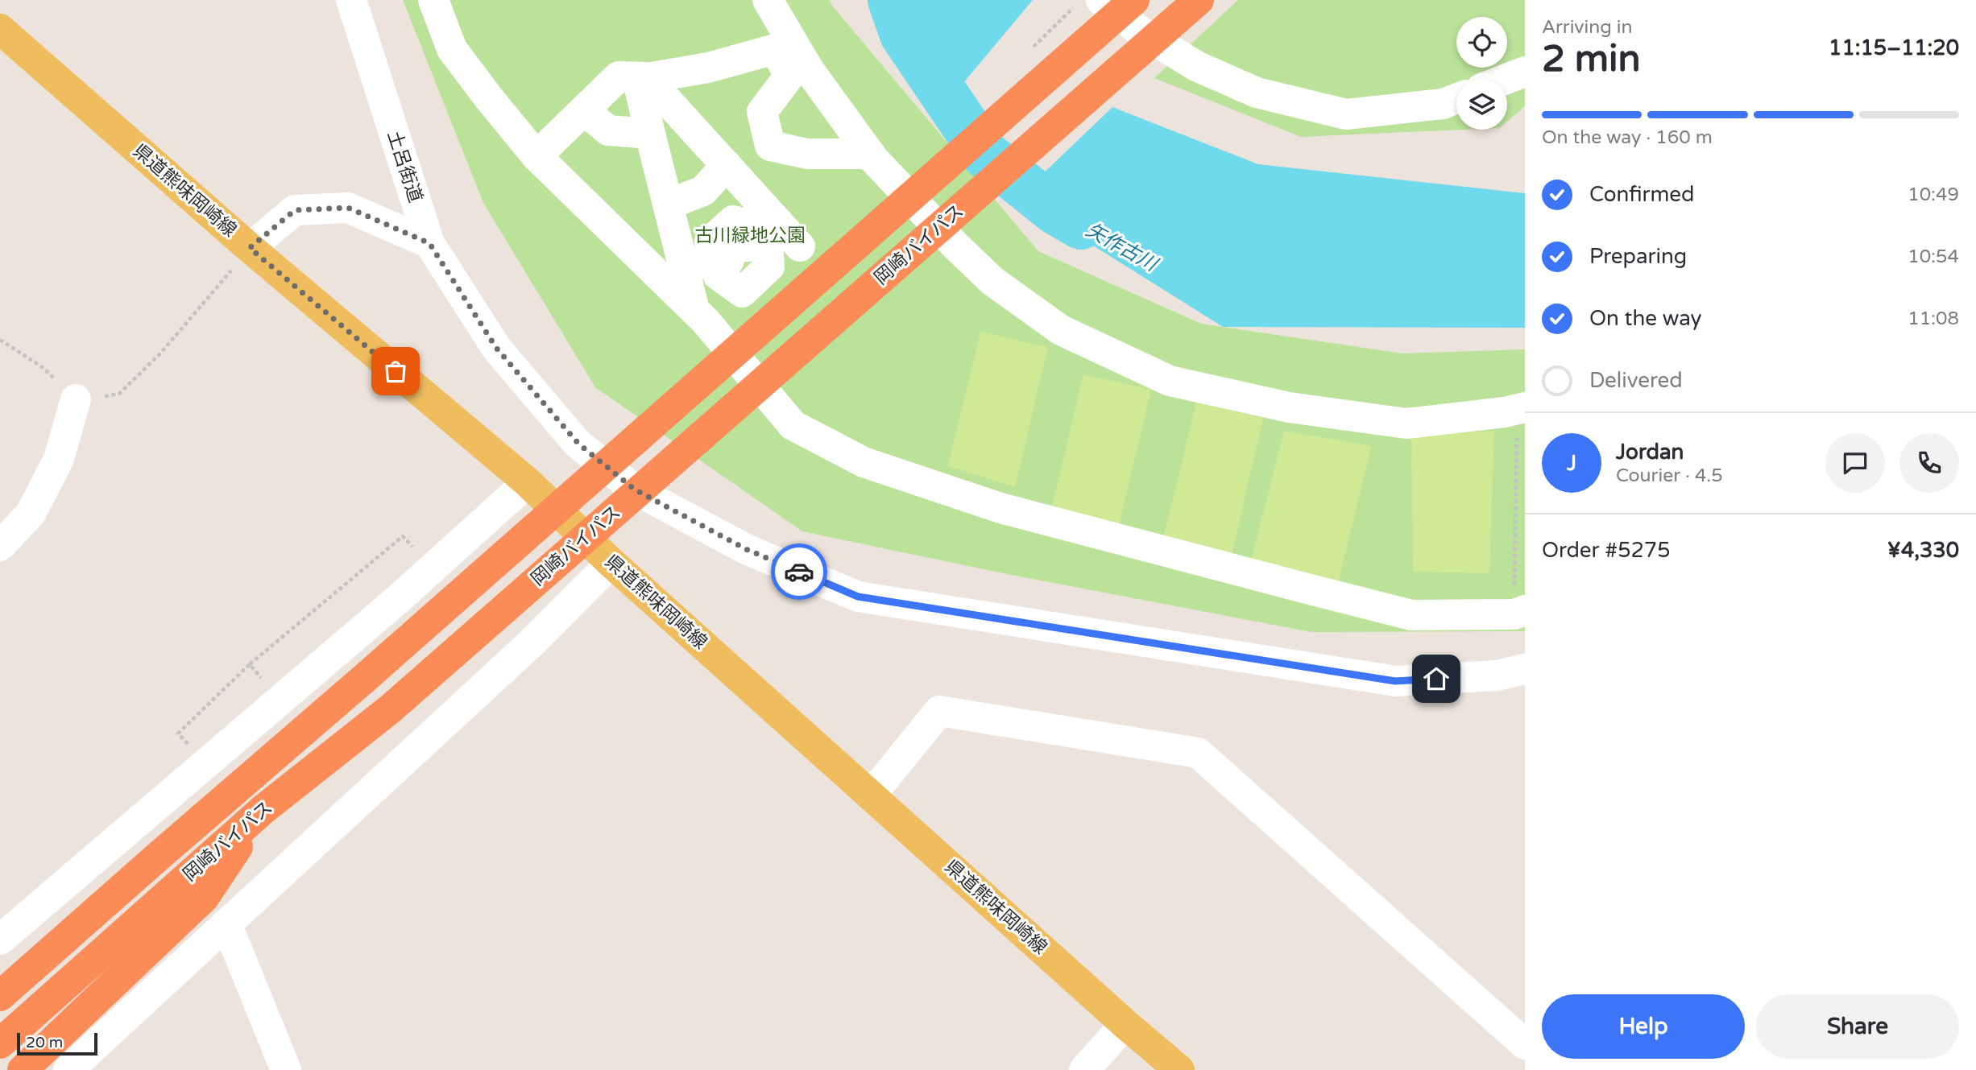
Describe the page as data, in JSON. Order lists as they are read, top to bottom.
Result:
{
  "streets": {
    "highway": ["岡崎バイパス"],
    "main road": ["県道熊味岡崎線"],
    "street": ["土呂街道"]
  },
  "water": ["矢作古川"],
  "parks": ["古川緑地公園"],
  "scale_bar": "20 m",
  "page": {
    "heading": ["2 min", "Arriving in", "11:15–11:20"],
    "panel": [
      "Jordan",
      "Courier · 4.5",
      "Order #5275",
      "¥4,330"
    ],
    "bar": "On the way · 160 m",
    "list": [
      ["Confirmed", "10:49"],
      ["Preparing", "10:54"],
      ["On the way", "11:08"],
      "Delivered"
    ],
    "round": "J",
    "buttons": ["Help", "Share"],
    "scale": "20 m"
  }
}
